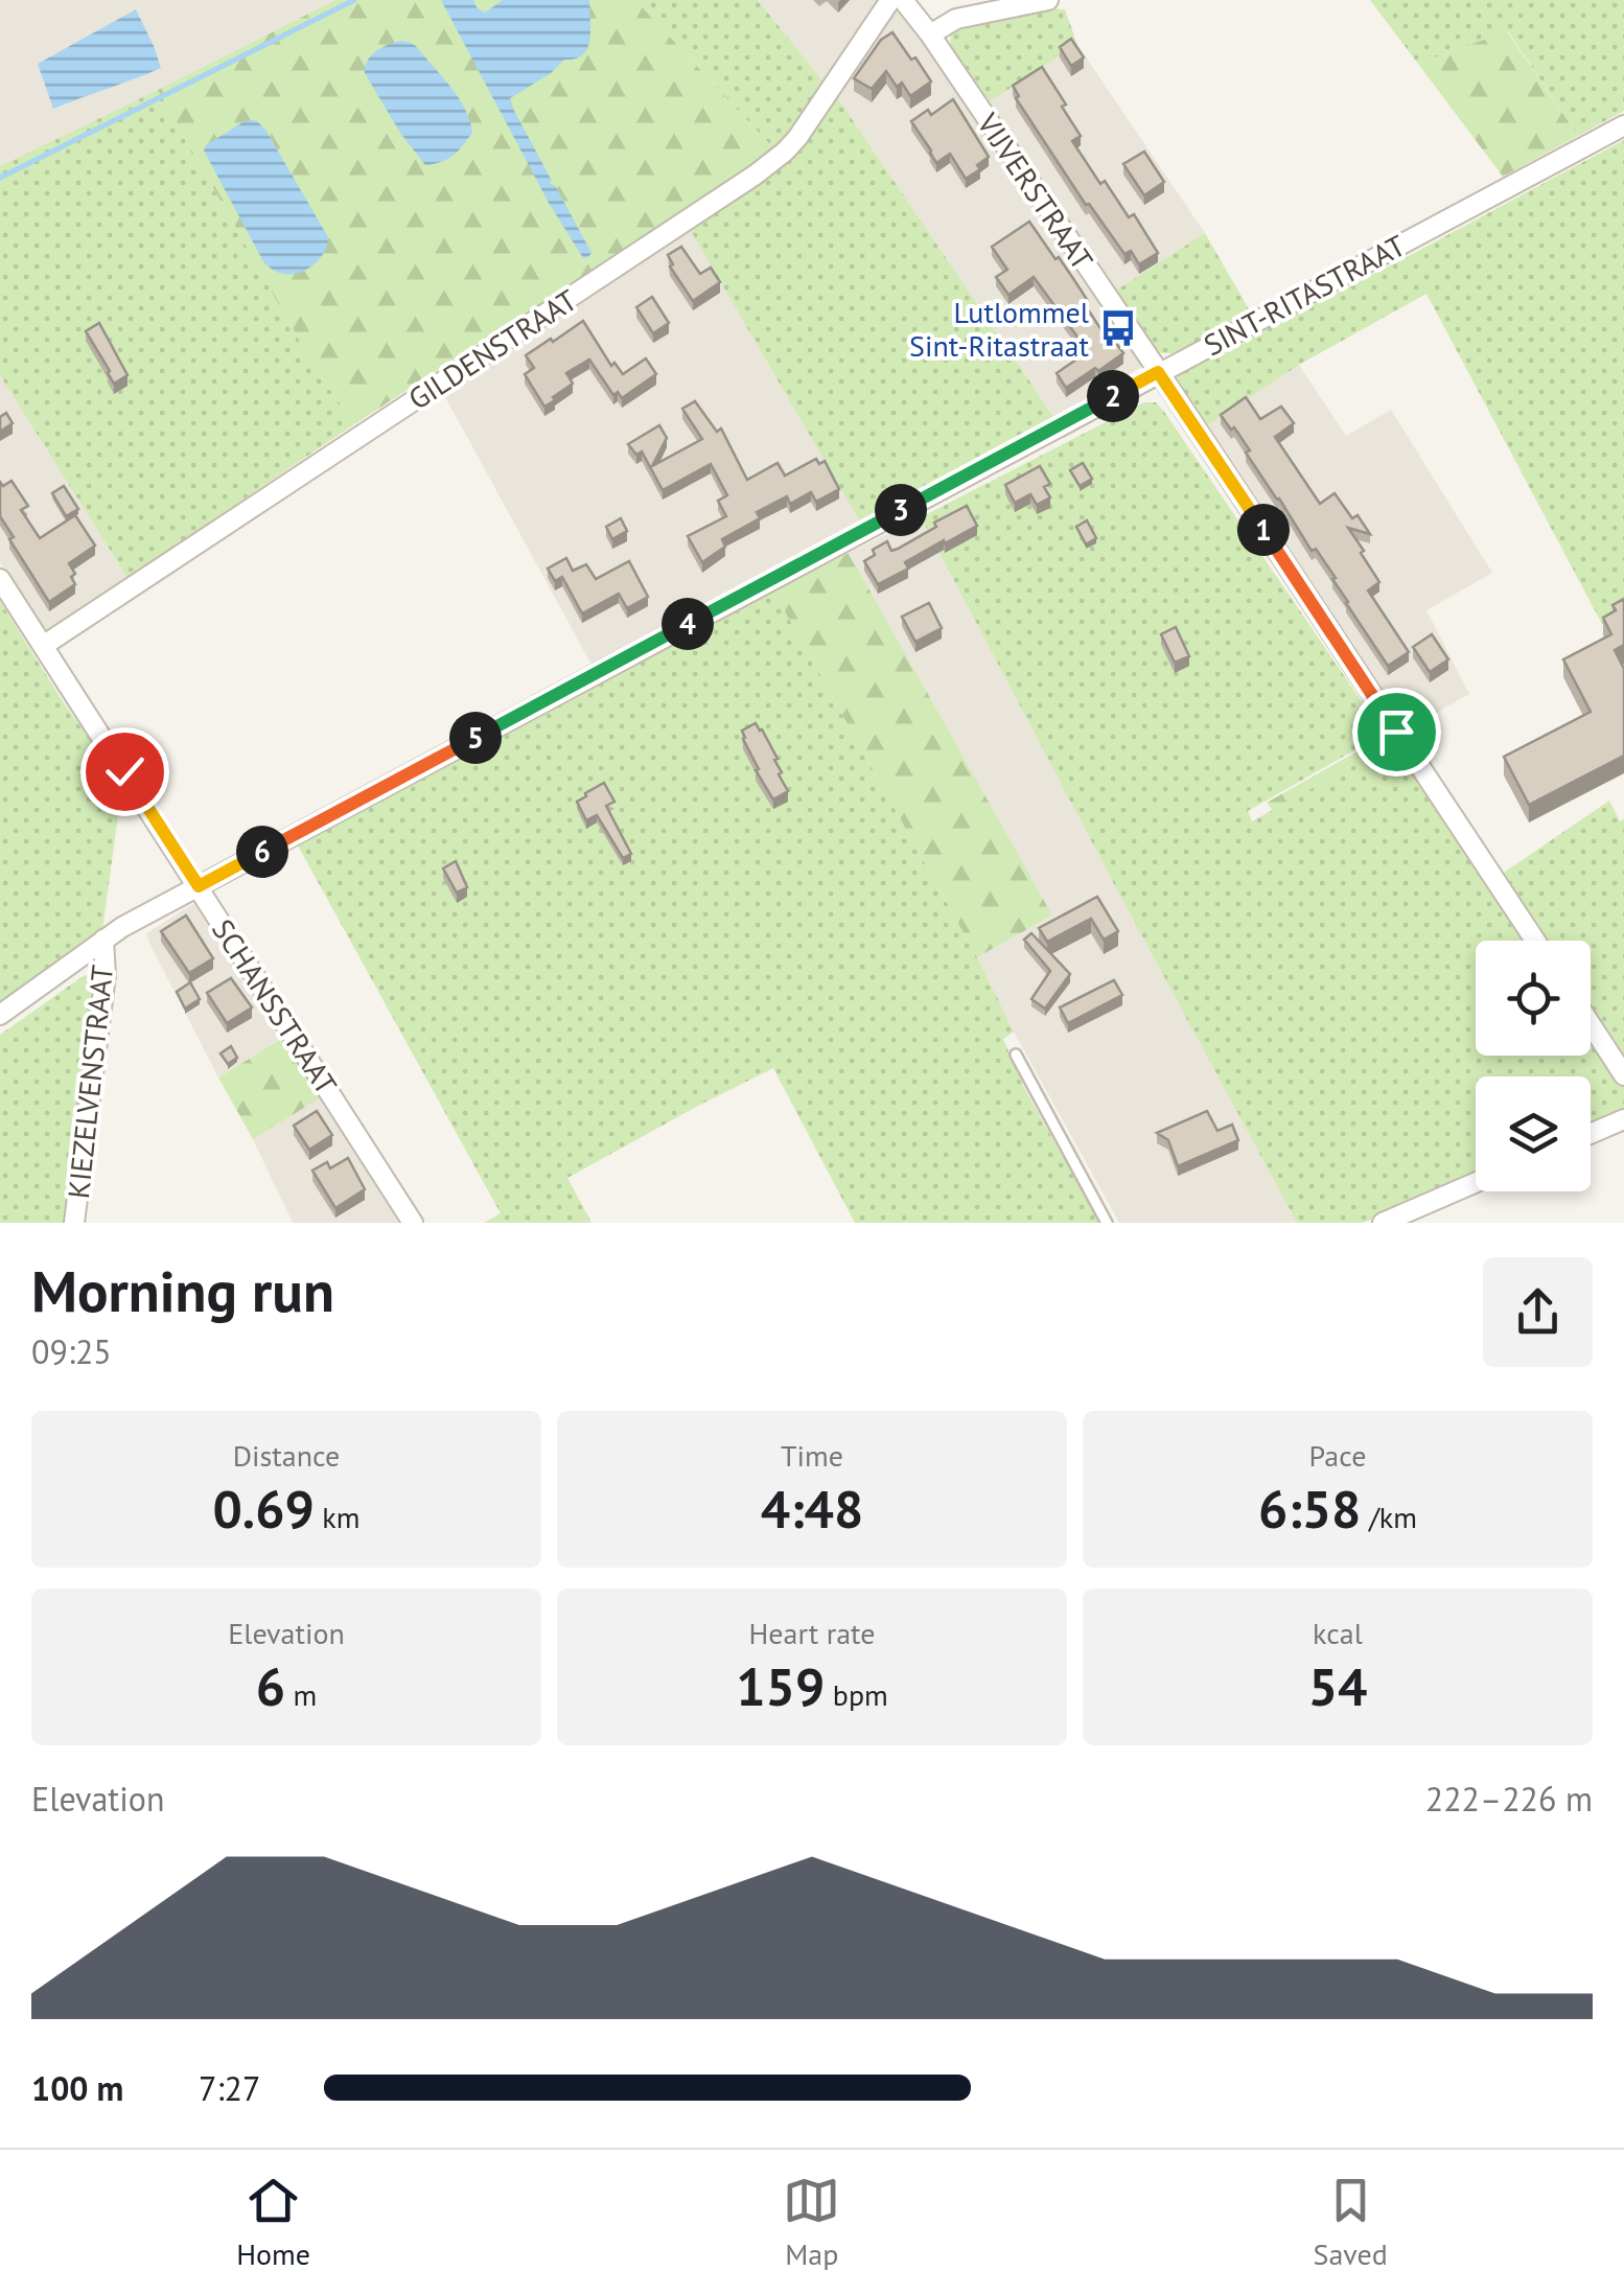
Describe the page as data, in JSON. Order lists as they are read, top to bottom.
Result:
{
  "streets": {
    "street": [
      "VIJVERSTRAAT",
      "SINT-RITASTRAAT",
      "GILDENSTRAAT",
      "SCHANSSTRAAT",
      "KIEZELVENSTRAAT"
    ]
  },
  "crossings": [
    ["VIJVERSTRAAT", "SINT-RITASTRAAT"],
    ["SINT-RITASTRAAT", "SCHANSSTRAAT"],
    ["SINT-RITASTRAAT", "KIEZELVENSTRAAT"],
    ["GILDENSTRAAT", "SCHANSSTRAAT"]
  ],
  "places": {
    "bus stop": ["Lutlommel Sint-Ritastraat"]
  },
  "page": {
    "pins": [
      "2",
      "3",
      "1",
      "4",
      "5",
      "6"
    ],
    "heading": ["Morning run", "09:25"],
    "stats": [
      ["Distance", "0.69 km"],
      ["Time", "4:48"],
      ["Pace", "6:58 /km"],
      ["Elevation", "6 m"],
      ["Heart rate", "159 bpm"],
      ["kcal", "54"]
    ],
    "chart": ["Elevation", "222–226 m"],
    "list": [
      {
        "name": "100 m",
        "note": "7:27"
      }
    ],
    "tabs": ["Home", "Map", "Saved"]
  }
}
